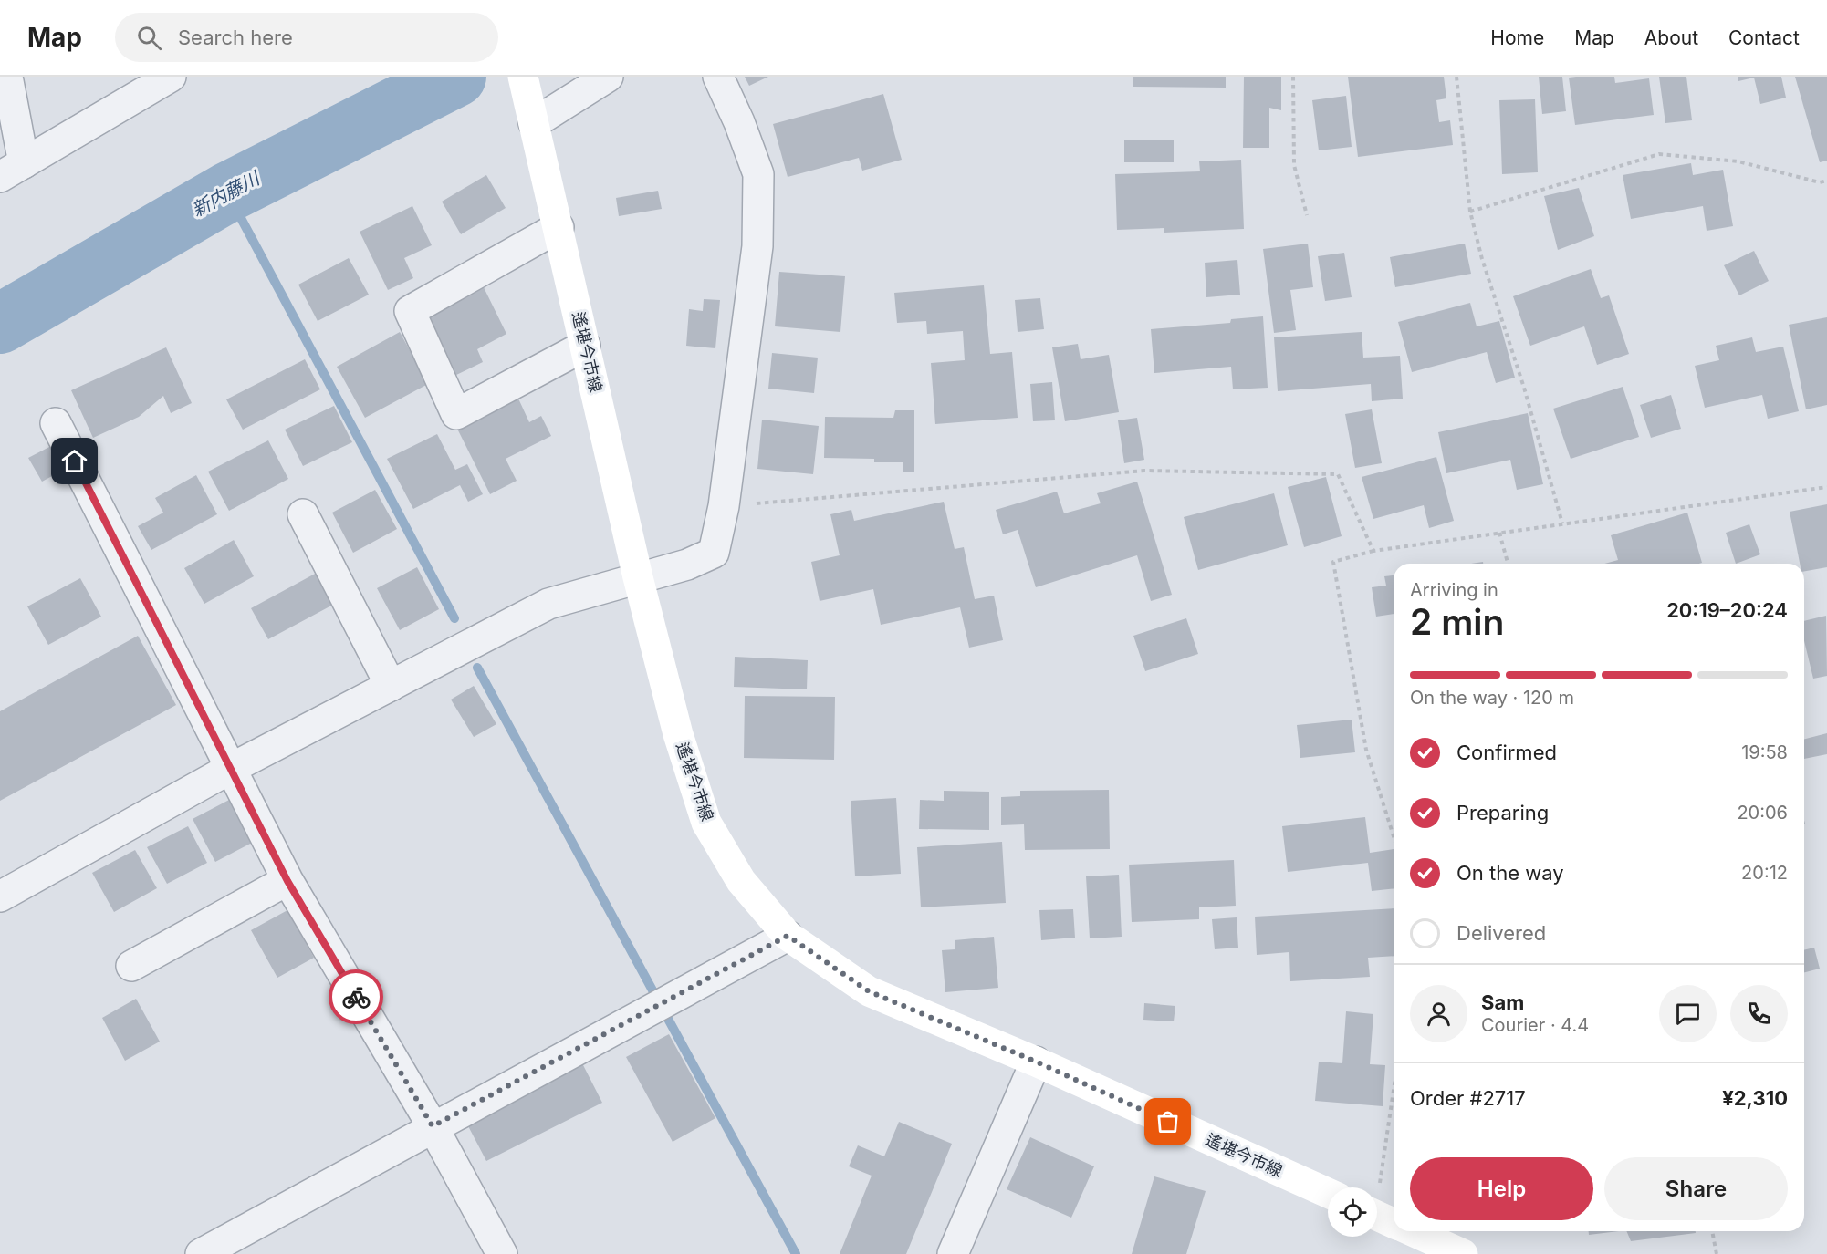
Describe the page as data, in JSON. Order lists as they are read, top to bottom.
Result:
{
  "streets": {
    "main road": ["遙堪今市線"]
  },
  "water": ["新内藤川"],
  "page": {
    "header": "Map",
    "search": "Search here",
    "nav": [
      "Home",
      "Map",
      "About",
      "Contact"
    ],
    "heading": ["2 min", "Arriving in", "20:19–20:24"],
    "panel": [
      "Sam",
      "Courier · 4.4",
      "Order #2717",
      "¥2,310"
    ],
    "bar": "On the way · 120 m",
    "list": [
      ["Confirmed", "19:58"],
      ["Preparing", "20:06"],
      ["On the way", "20:12"],
      "Delivered"
    ],
    "buttons": ["Help", "Share"]
  }
}
